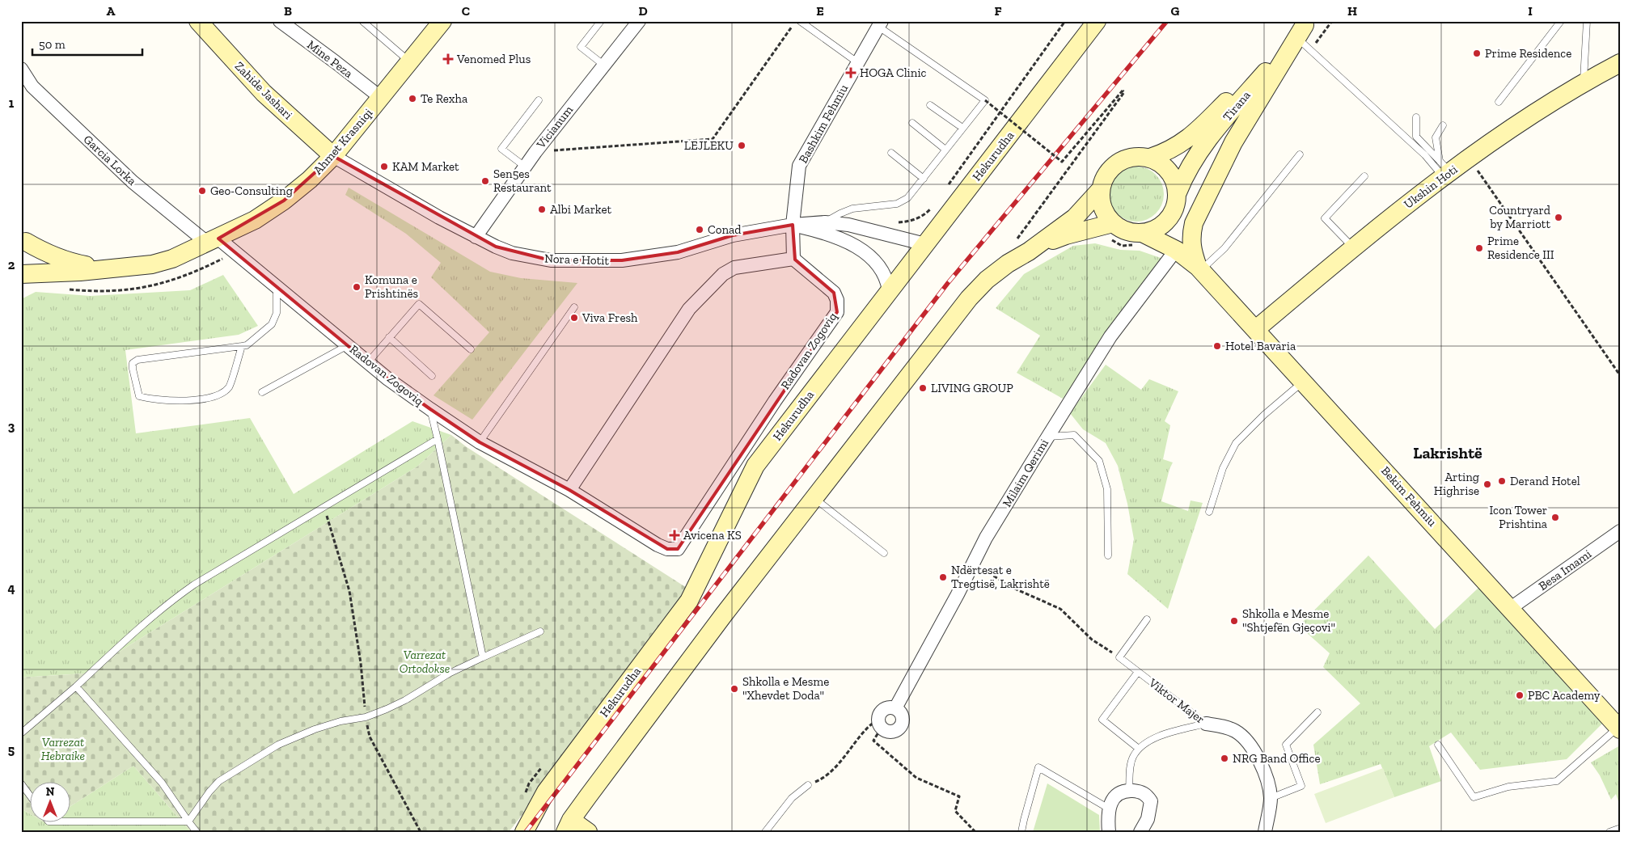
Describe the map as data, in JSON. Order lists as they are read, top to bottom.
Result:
{
  "streets": {
    "main road": [
      "Zahide Jashari",
      "Tirana",
      "Ahmet Krasniqi",
      "Hekurudha",
      "Ukshin Hoti",
      "Bekim Fehmiu"
    ],
    "street": [
      "Mine Peza",
      "Bashkim Fehmiu",
      "Vicianum",
      "Garcia Lorka",
      "Nora e Hotit",
      "Radovan Zogoviq",
      "Milaim Qerimi",
      "Besa Imami",
      "Viktor Majer"
    ]
  },
  "crossings": [
    ["Mine Peza", "Ahmet Krasniqi"],
    ["Zahide Jashari", "Ahmet Krasniqi"],
    ["Zahide Jashari", "Nora e Hotit"],
    ["Tirana", "Bekim Fehmiu"],
    ["Bashkim Fehmiu", "Nora e Hotit"],
    ["Bashkim Fehmiu", "Radovan Zogoviq"],
    ["Vicianum", "Nora e Hotit"],
    ["Ahmet Krasniqi", "Garcia Lorka"],
    ["Ahmet Krasniqi", "Nora e Hotit"],
    ["Ahmet Krasniqi", "Radovan Zogoviq"],
    ["Hekurudha", "Nora e Hotit"],
    ["Garcia Lorka", "Radovan Zogoviq"],
    ["Ukshin Hoti", "Bekim Fehmiu"],
    ["Milaim Qerimi", "Bekim Fehmiu"],
    ["Bekim Fehmiu", "Besa Imami"]
  ],
  "districts": ["Lakrishtë"],
  "parks": ["Varrezat Ortodokse", "Varrezat Hebraike"],
  "places": {
    "other": [
      "Prime Residence",
      "Te Rexha",
      "LEJLEKU",
      "KAM Market",
      "Sen5es Restaurant",
      "Geo-Consulting",
      "Albi Market",
      "Countryard by Marriott",
      "Conad",
      "Prime Residence III",
      "Komuna e Prishtinës",
      "Viva Fresh",
      "Hotel Bavaria",
      "LIVING GROUP",
      "Derand Hotel",
      "Arting Highrise",
      "Icon Tower Prishtina",
      "Ndërtesat e Tregtisë, Lakrishtë",
      "Shkolla e Mesme \"Shtjefën Gjeçovi\"",
      "Shkolla e Mesme \"Xhevdet Doda\"",
      "PBC Academy",
      "NRG Band Office"
    ],
    "health": ["Venomed Plus", "HOGA Clinic", "Avicena KS"]
  },
  "scale_bar": "50 m",
  "north": "top",
  "grid": {
    "columns": [
      "A",
      "B",
      "C",
      "D",
      "E",
      "F",
      "G",
      "H",
      "I"
    ],
    "rows": [
      "1",
      "2",
      "3",
      "4",
      "5"
    ]
  }
}
